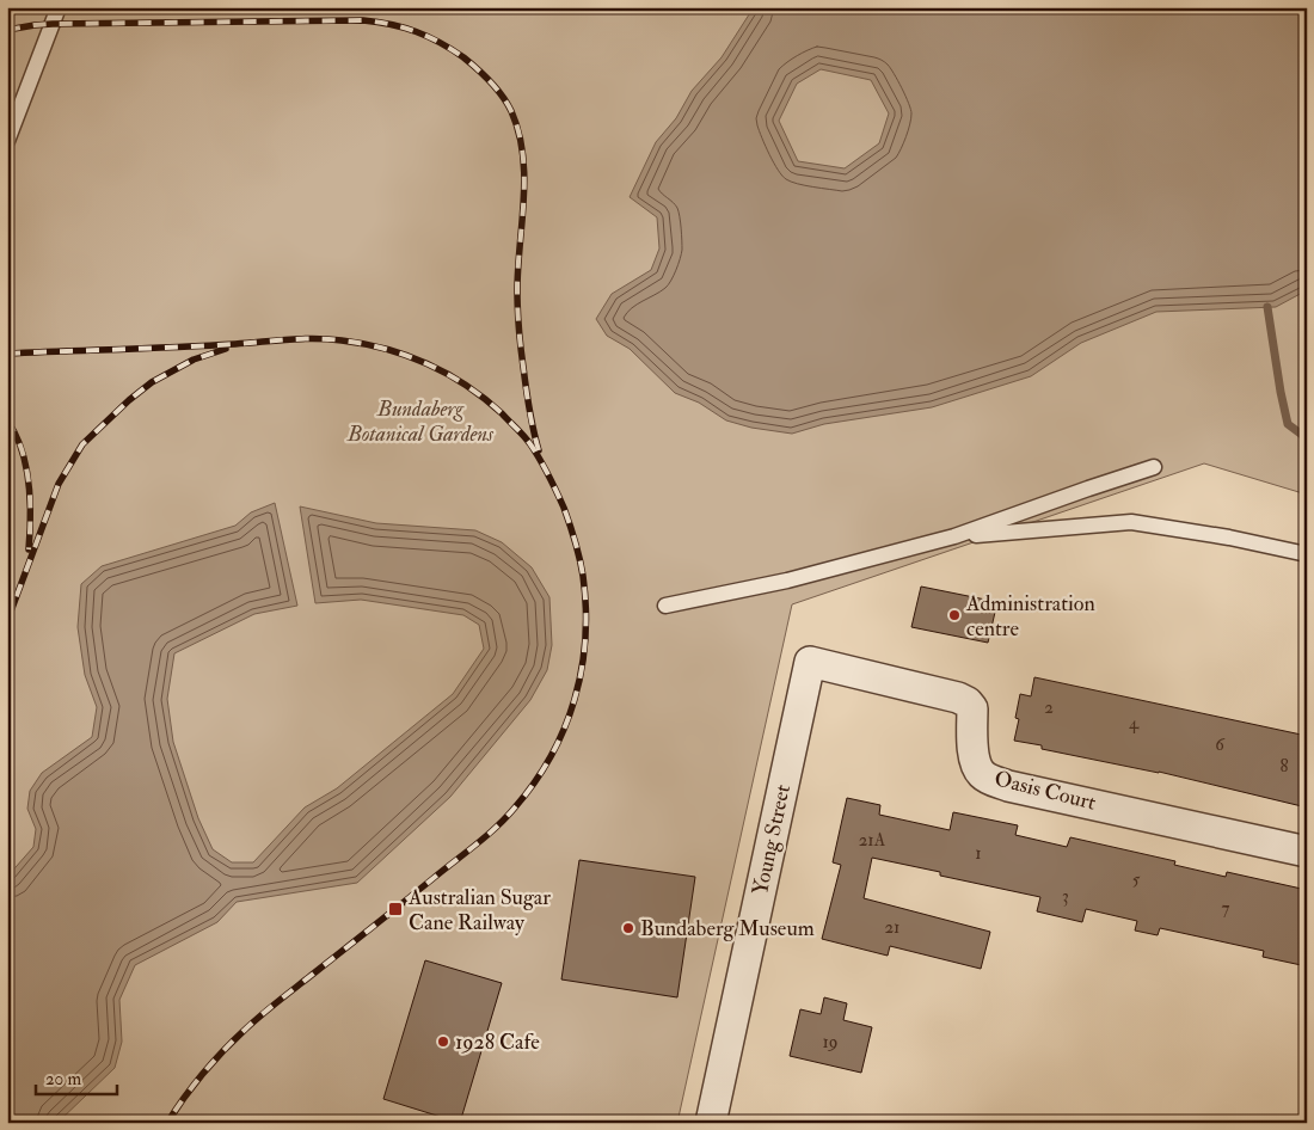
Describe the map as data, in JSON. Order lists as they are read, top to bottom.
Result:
{
  "streets": {
    "street": ["Oasis Court", "Young Street"]
  },
  "crossings": [
    ["Oasis Court", "Young Street"]
  ],
  "parks": ["Bundaberg Botanical Gardens"],
  "places": {
    "other": ["Administration centre", "Bundaberg Museum", "1928 Cafe"],
    "transit": ["Australian Sugar Cane Railway"]
  },
  "house_numbers": [
    "2",
    "4",
    "6",
    "8",
    "21A",
    "1",
    "5",
    "3",
    "7",
    "21",
    "19"
  ],
  "scale_bar": "20 m"
}
